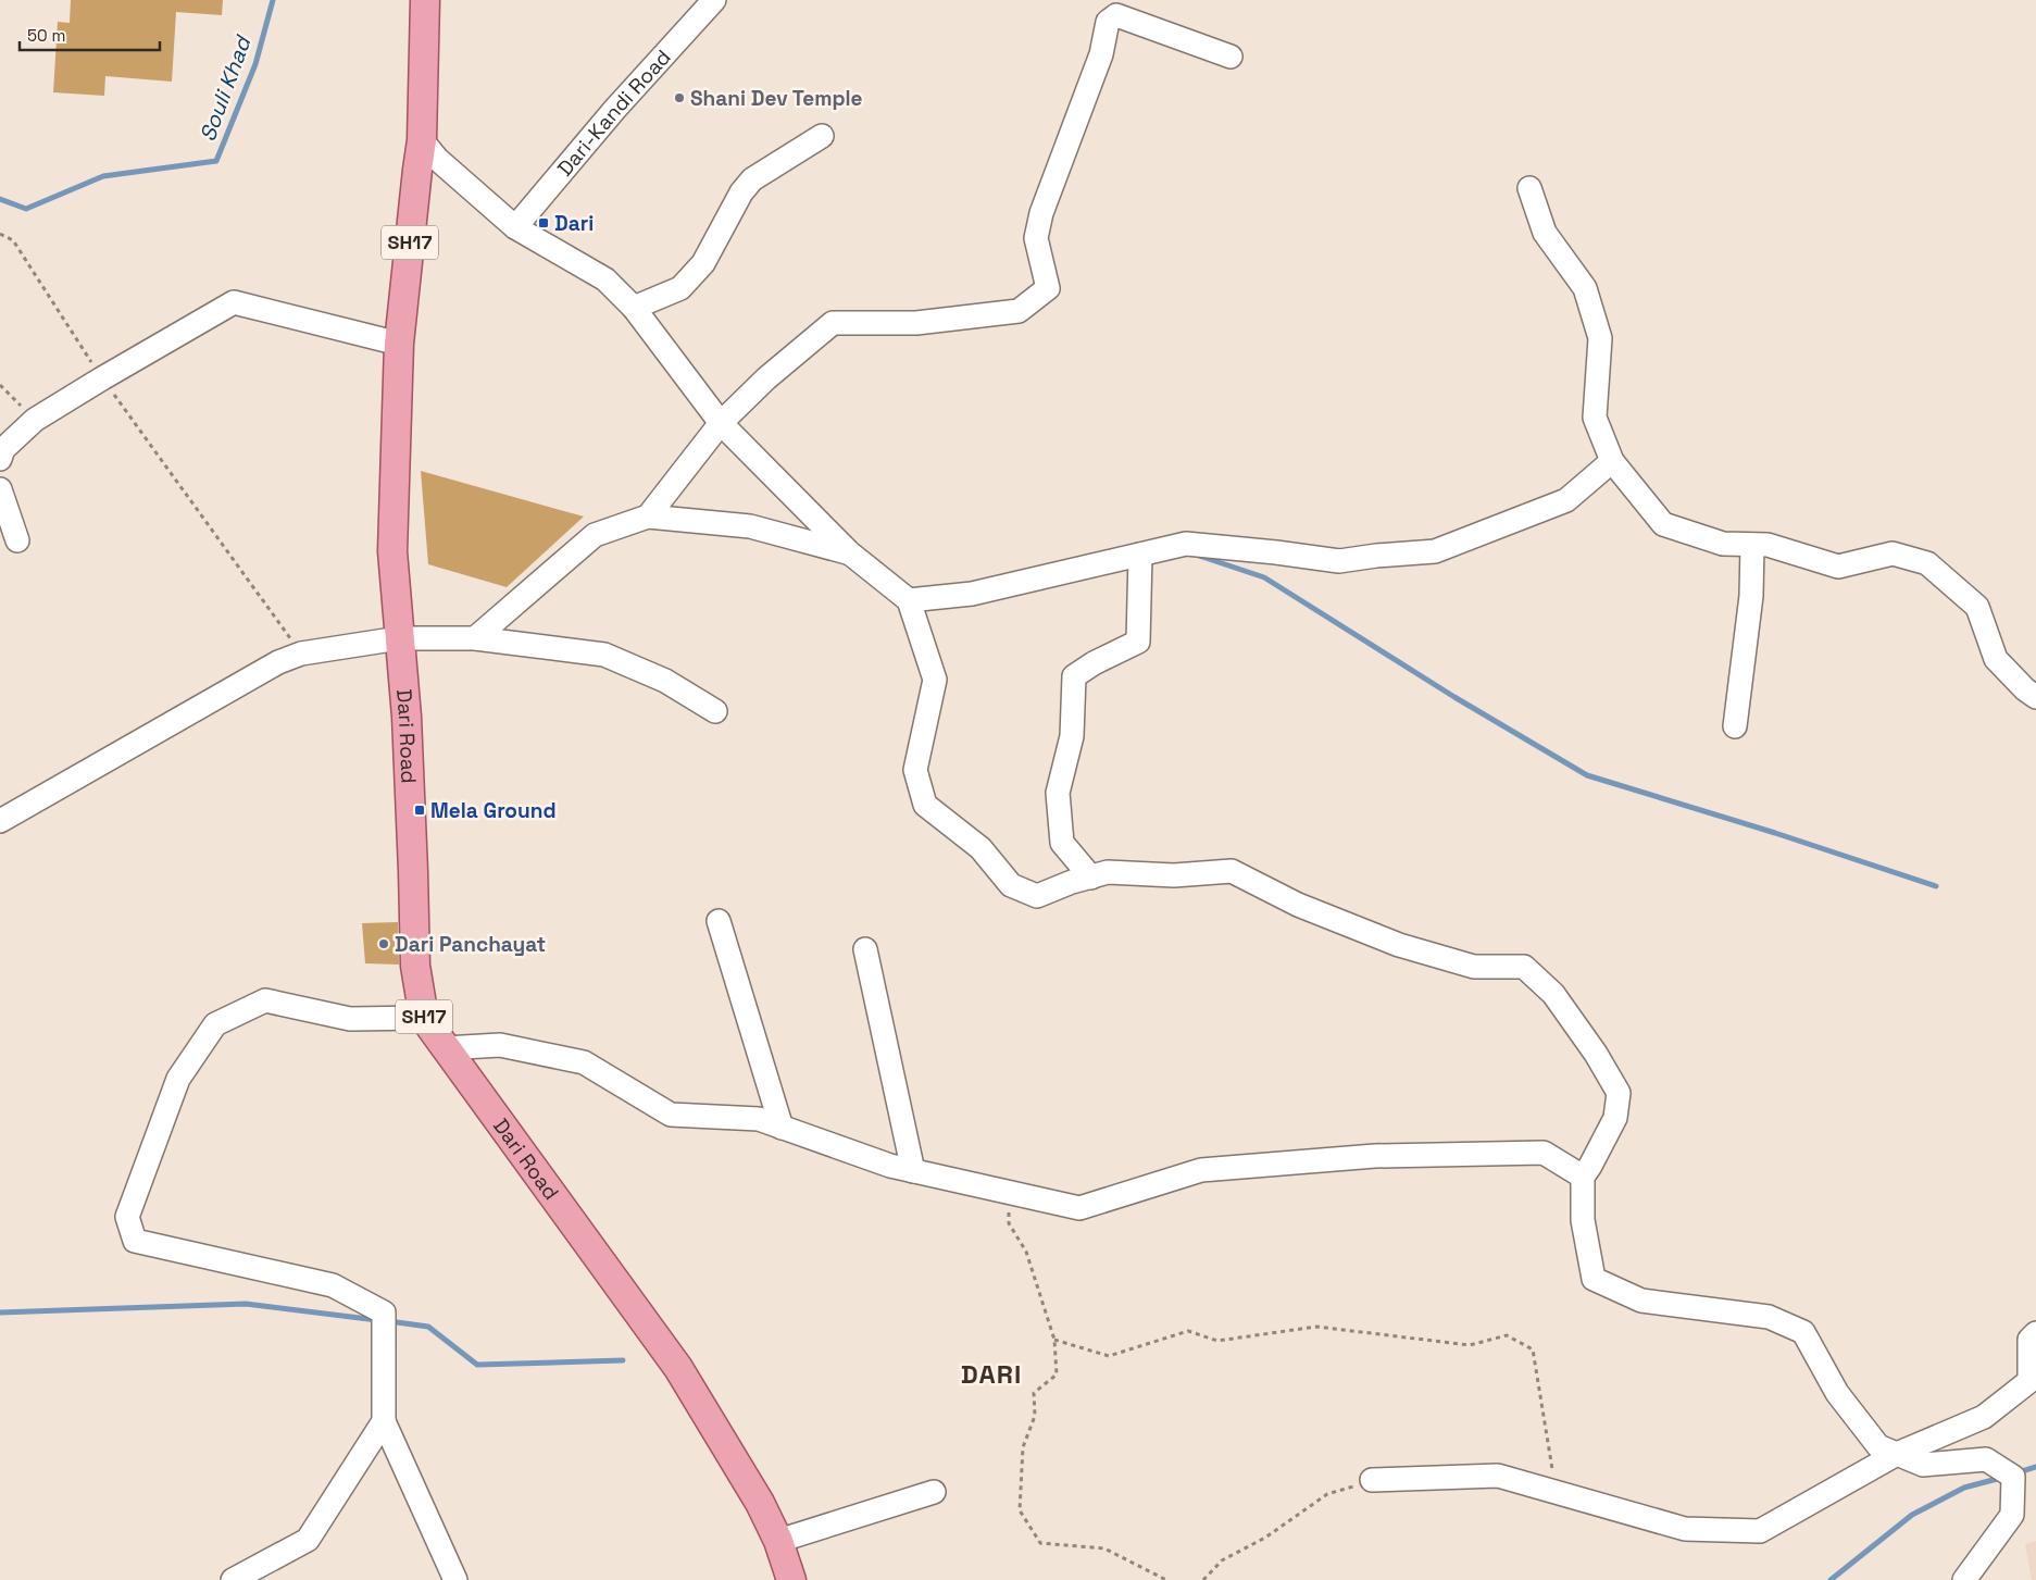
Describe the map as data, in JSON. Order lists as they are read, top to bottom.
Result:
{
  "streets": {
    "main road": ["SH17", "Dari Road"],
    "street": ["Dari-Kandi Road"]
  },
  "crossings": [
    ["SH17", "Dari Road"]
  ],
  "districts": ["DARI"],
  "water": ["Souli Khad"],
  "places": {
    "other": ["Shani Dev Temple", "Dari Panchayat"],
    "transit": ["Dari", "Mela Ground"]
  },
  "scale_bar": "50 m"
}
